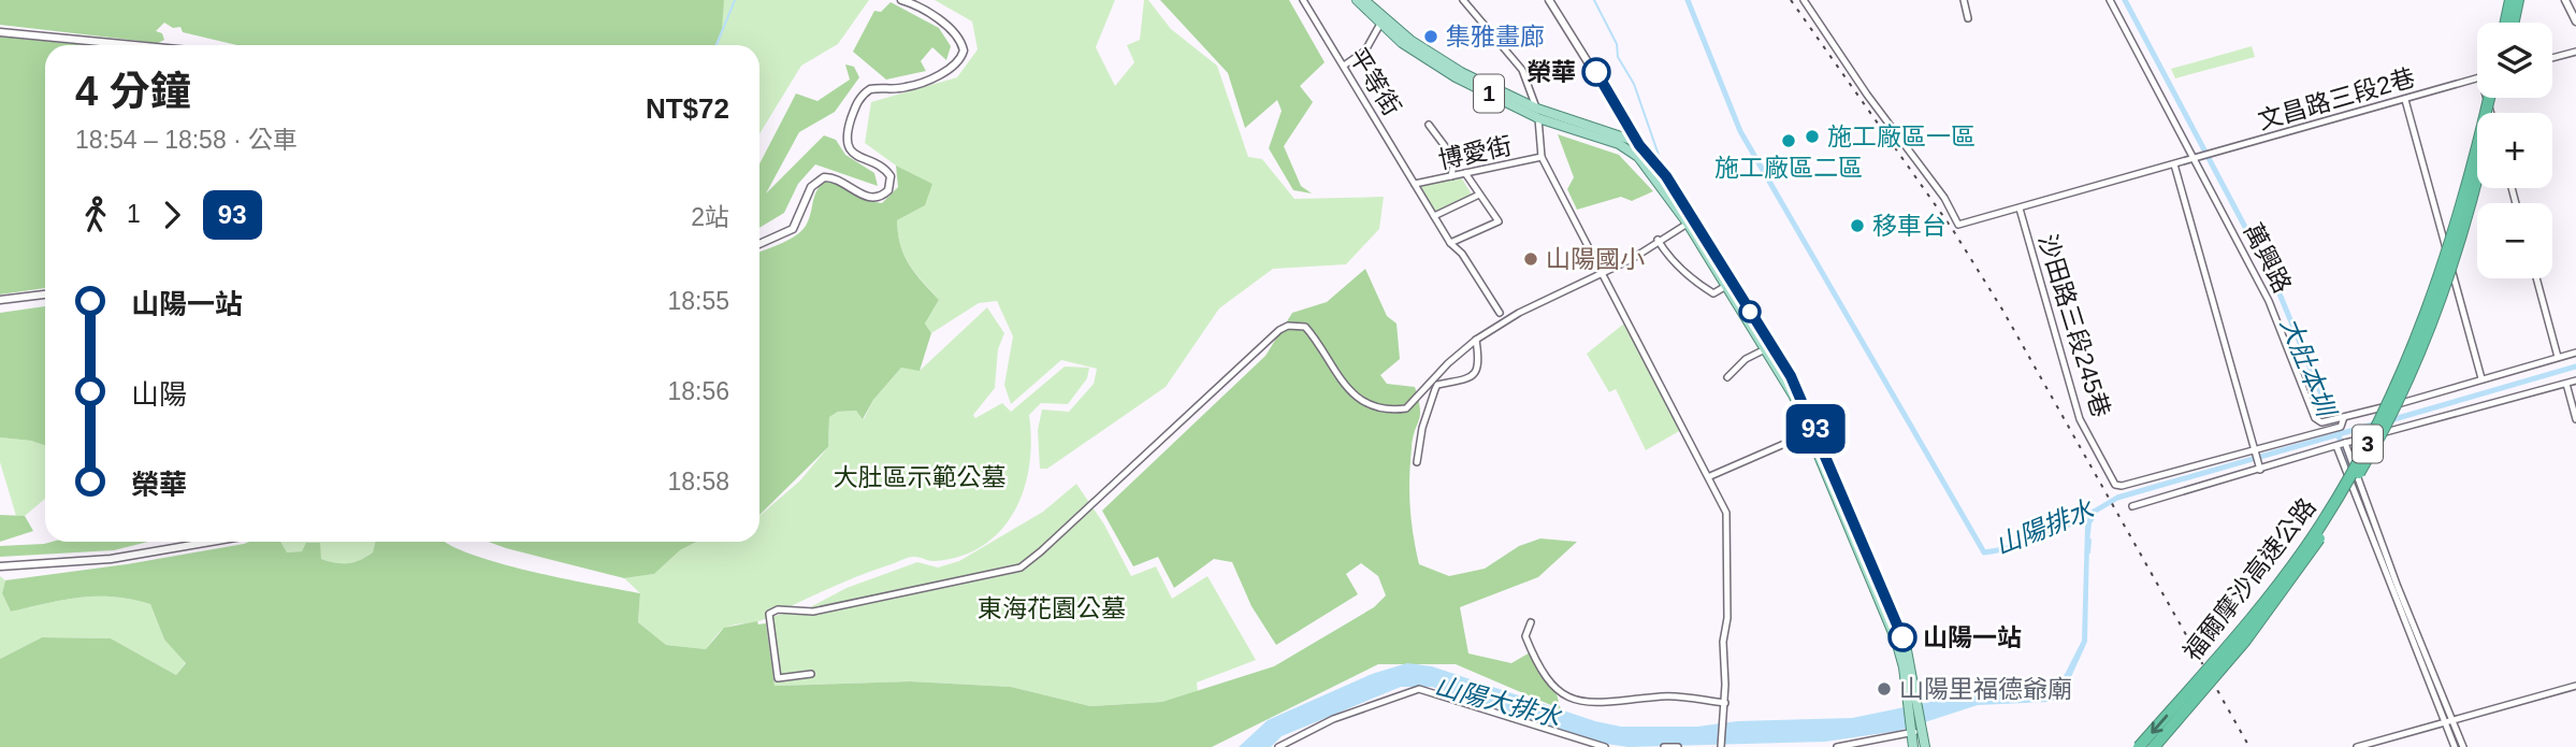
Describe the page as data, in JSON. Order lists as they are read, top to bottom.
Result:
{
  "streets": {
    "highway": ["3", "福爾摩沙高速公路"],
    "main road": ["1"],
    "street": [
      "平等街",
      "文昌路三段2巷",
      "博愛街",
      "萬興路",
      "沙田路三段245巷"
    ]
  },
  "crossings": [
    ["平等街", "博愛街"],
    ["文昌路三段2巷", "萬興路"],
    ["文昌路三段2巷", "沙田路三段245巷"],
    ["萬興路", "沙田路三段245巷"]
  ],
  "water": ["大肚本圳", "山陽排水", "山陽大排水"],
  "parks": ["大肚區示範公墓", "東海花園公墓"],
  "places": [
    "集雅畫廊",
    "榮華",
    "施工廠區一區",
    "施工廠區二區",
    "移車台",
    "山陽國小",
    "山陽一站",
    "山陽里福德爺廟"
  ],
  "lines": ["bus line 93"],
  "page": {
    "on_map": "93",
    "map_buttons": ["+", "−"],
    "heading": ["4 分鐘", "18:54 – 18:58 · 公車", "NT$72"],
    "legs": ["1", "93", "2站"],
    "list": [
      {
        "name": "山陽一站",
        "value": "18:55"
      },
      {
        "name": "山陽",
        "value": "18:56"
      },
      {
        "name": "榮華",
        "value": "18:58"
      }
    ]
  }
}
